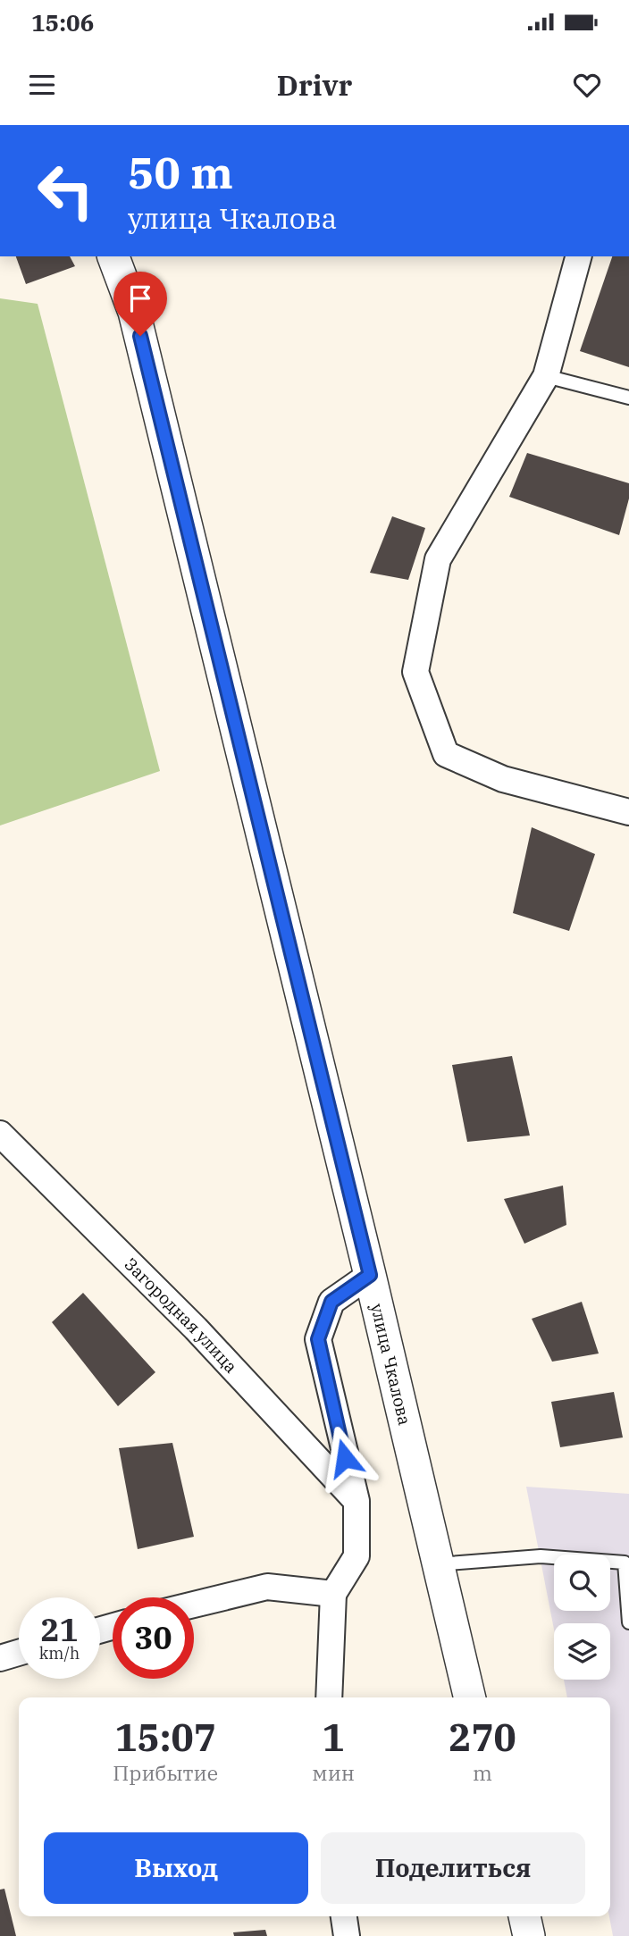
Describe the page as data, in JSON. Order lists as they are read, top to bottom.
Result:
{
  "streets": {
    "street": ["Загородная улица", "улица Чкалова"]
  },
  "page": {
    "status": "15:06",
    "header": "Drivr",
    "turn": ["50 m", "улица Чкалова"],
    "speed": "21 km/h",
    "limit": "30",
    "eta": [
      "15:07",
      "Прибытие",
      "1",
      "мин",
      "270",
      "m"
    ],
    "buttons": ["Выход", "Поделиться"]
  }
}
